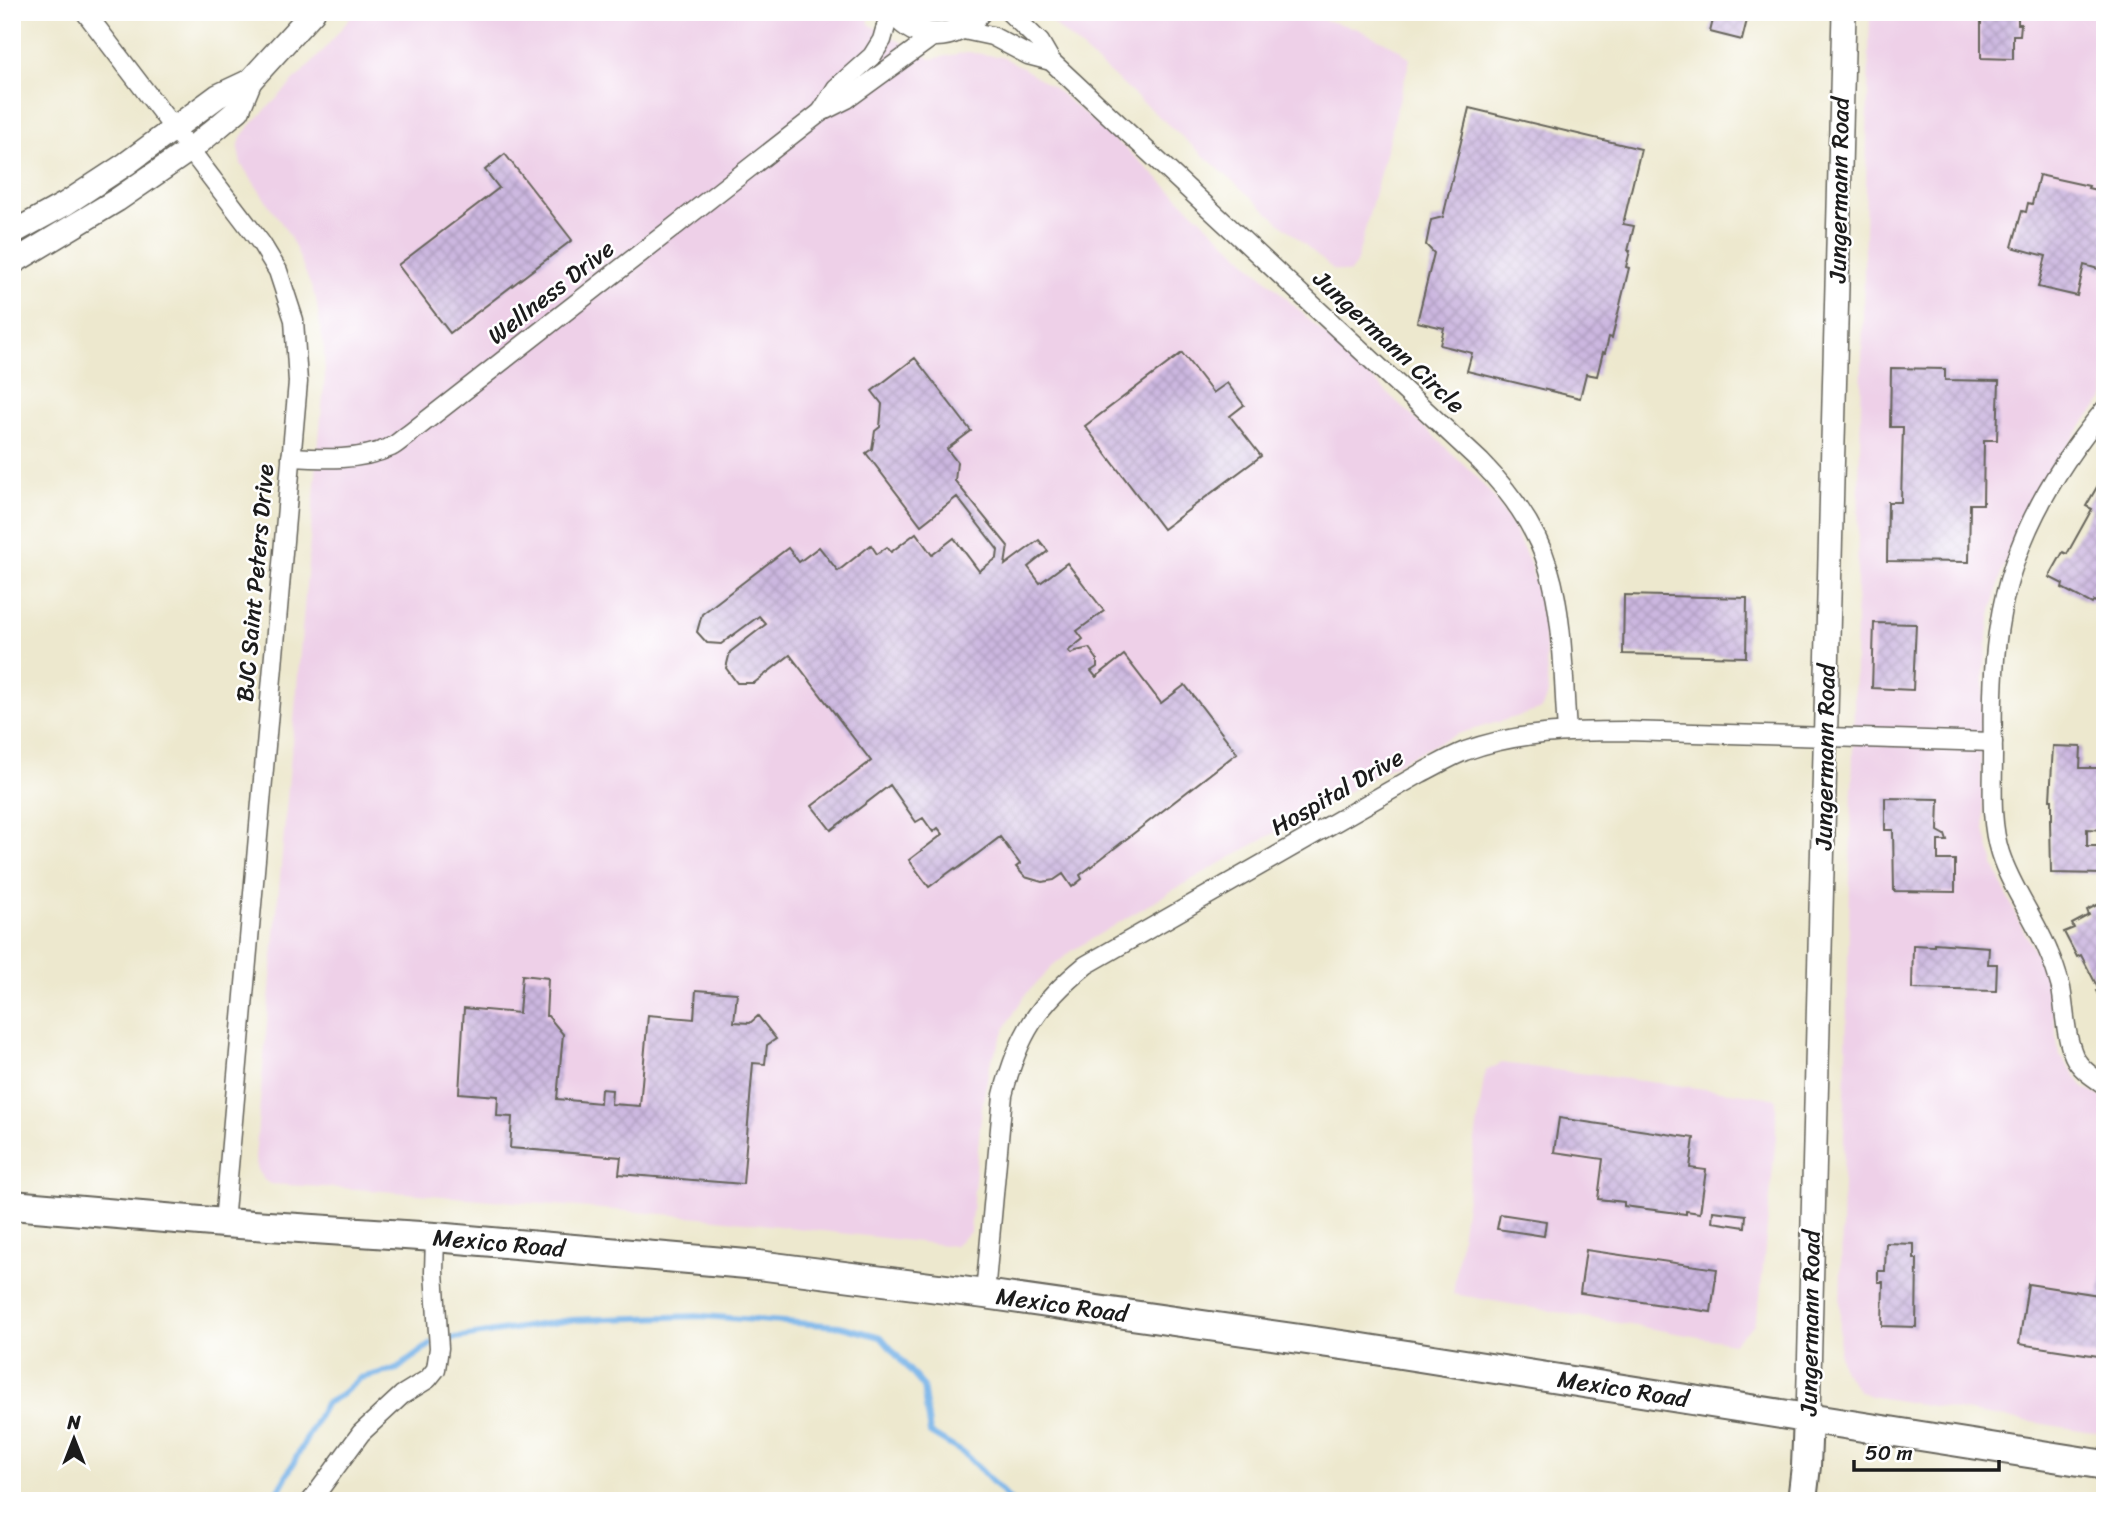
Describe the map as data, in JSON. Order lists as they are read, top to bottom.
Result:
{
  "streets": {
    "main road": ["Jungermann Road", "Mexico Road"],
    "street": [
      "Wellness Drive",
      "Jungermann Circle",
      "BJC Saint Peters Drive",
      "Hospital Drive"
    ]
  },
  "crossings": [
    ["Jungermann Road", "Hospital Drive"],
    ["Jungermann Road", "Mexico Road"],
    ["Wellness Drive", "BJC Saint Peters Drive"],
    ["Jungermann Circle", "Hospital Drive"],
    ["BJC Saint Peters Drive", "Mexico Road"],
    ["Hospital Drive", "Mexico Road"]
  ],
  "scale_bar": "50 m",
  "north": "top"
}
